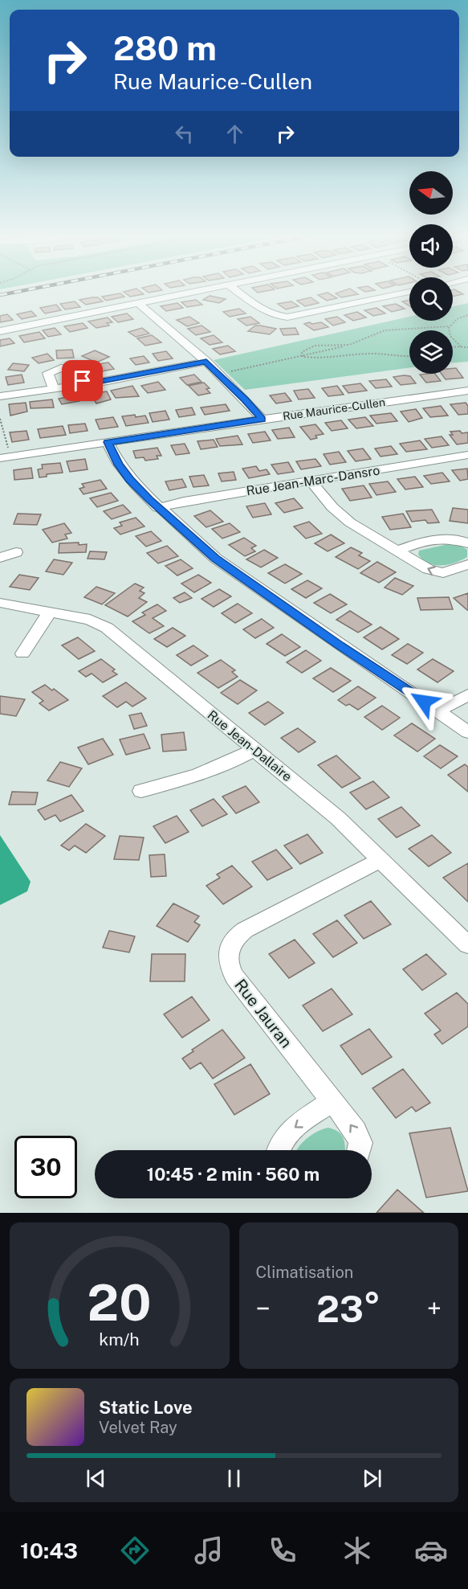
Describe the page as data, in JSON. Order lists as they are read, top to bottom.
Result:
{
  "streets": {
    "street": [
      "Rue Maurice-Cullen",
      "Rue Jean-Marc-Dansro",
      "Rue Jean-Dallaire",
      "Rue Jauran"
    ]
  },
  "crossings": [
    ["Rue Jean-Dallaire", "Rue Jauran"]
  ],
  "north": "left",
  "page": {
    "turn": ["280 m", "Rue Maurice-Cullen"],
    "limit": "30",
    "trip": "10:45 · 2 min · 560 m",
    "tile": "Climatisation",
    "heat": ["−", "23°", "+"],
    "song": ["Static Love", "Velvet Ray"],
    "tabs": "10:43",
    "gauge": ["20", "km/h"]
  }
}
